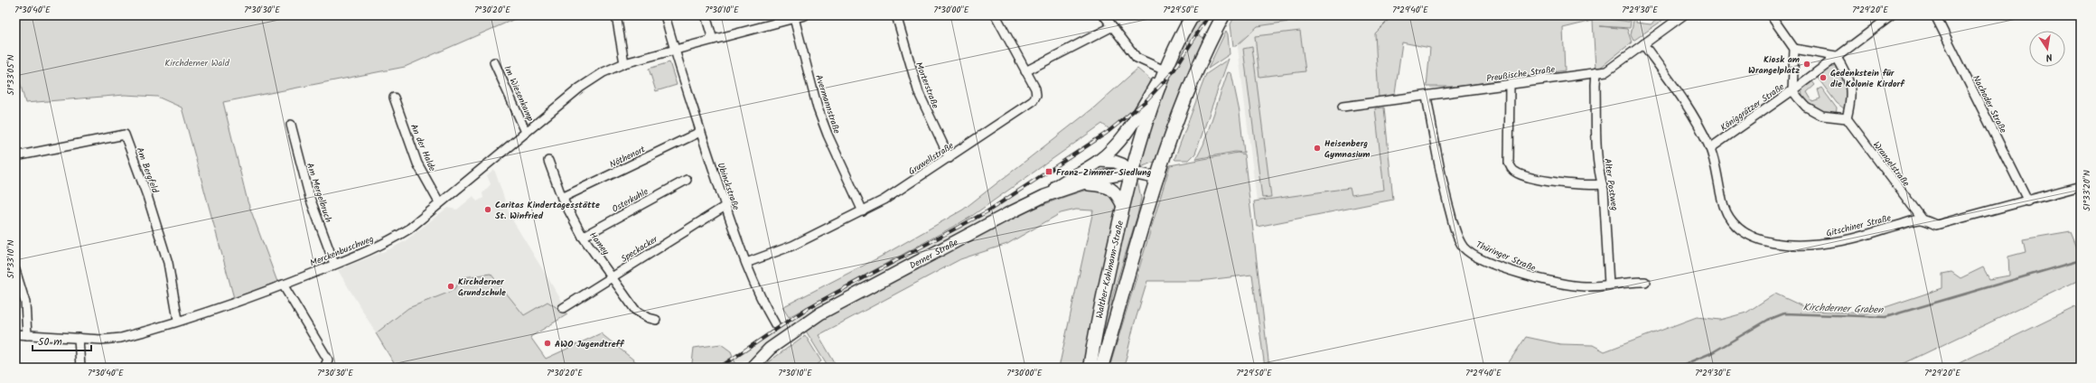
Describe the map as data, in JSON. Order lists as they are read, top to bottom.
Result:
{
  "streets": {
    "main road": ["Derner Straße", "Walther-Kohlmann-Straße"],
    "street": [
      "Preußische Straße",
      "Morterstraße",
      "Im Wiesenkamp",
      "Avermannstraße",
      "Nachoder Straße",
      "Königgrätzer Straße",
      "An der Halde",
      "Nöthenort",
      "Gruwellstraße",
      "Wrangelstraße",
      "Am Bergfeld",
      "Alter Postweg",
      "Ubinckstraße",
      "Am Mergelbruch",
      "Osterkuhle",
      "Gitschiner Straße",
      "Hamey",
      "Speckacker",
      "Merckenbuschweg",
      "Thüringer Straße"
    ]
  },
  "crossings": [
    ["Preußische Straße", "Alter Postweg"],
    ["Preußische Straße", "Gitschiner Straße"],
    ["Preußische Straße", "Thüringer Straße"],
    ["Morterstraße", "Gruwellstraße"],
    ["Im Wiesenkamp", "Merckenbuschweg"],
    ["Avermannstraße", "Gruwellstraße"],
    ["Avermannstraße", "Merckenbuschweg"],
    ["Königgrätzer Straße", "Gitschiner Straße"],
    ["An der Halde", "Merckenbuschweg"],
    ["Nöthenort", "Ubinckstraße"],
    ["Nöthenort", "Hamey"],
    ["Gruwellstraße", "Ubinckstraße"],
    ["Wrangelstraße", "Gitschiner Straße"],
    ["Am Bergfeld", "Merckenbuschweg"],
    ["Alter Postweg", "Thüringer Straße"],
    ["Ubinckstraße", "Speckacker"],
    ["Ubinckstraße", "Merckenbuschweg"],
    ["Am Mergelbruch", "Merckenbuschweg"],
    ["Osterkuhle", "Hamey"],
    ["Hamey", "Speckacker"],
    ["Derner Straße", "Walther-Kohlmann-Straße"]
  ],
  "water": ["Kirchderner Graben"],
  "parks": ["Kirchderner Wald"],
  "places": {
    "other": [
      "Kiosk am Wrangelplatz",
      "Gedenkstein für die Kolonie Kirdorf",
      "Heisenberg Gymnasium",
      "Caritas Kindertagesstätte St. Winfried",
      "Kirchderner Grundschule",
      "AWO Jugendtreff"
    ],
    "transit": ["Franz-Zimmer-Siedlung"]
  },
  "scale_bar": "50 m",
  "north": "bottom",
  "coordinates": [
    "7°30'40\"E",
    "7°30'30\"E",
    "7°30'20\"E",
    "7°30'10\"E",
    "7°30'00\"E",
    "7°29'50\"E",
    "7°29'40\"E",
    "7°29'30\"E",
    "7°29'20\"E",
    "51°33'05\"N",
    "51°33'20\"N",
    "51°33'10\"N"
  ]
}
